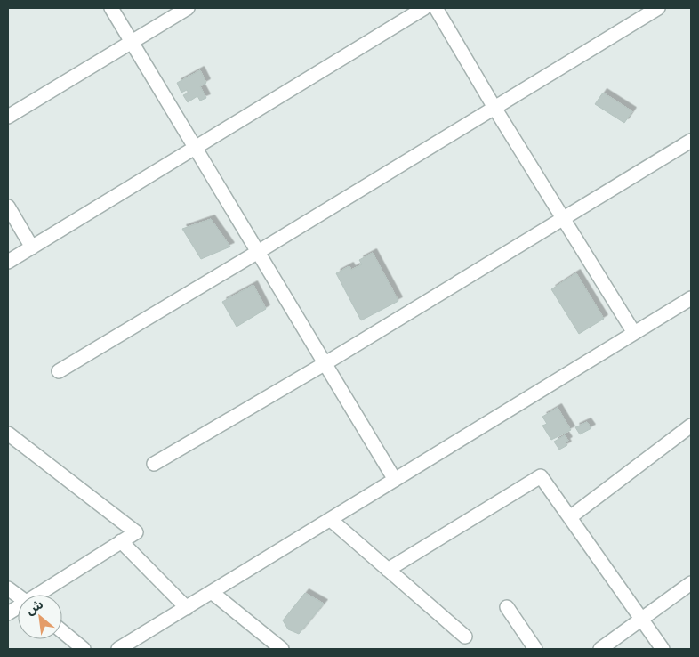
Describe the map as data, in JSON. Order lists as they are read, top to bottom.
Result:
{
  "north": "top left"
}
